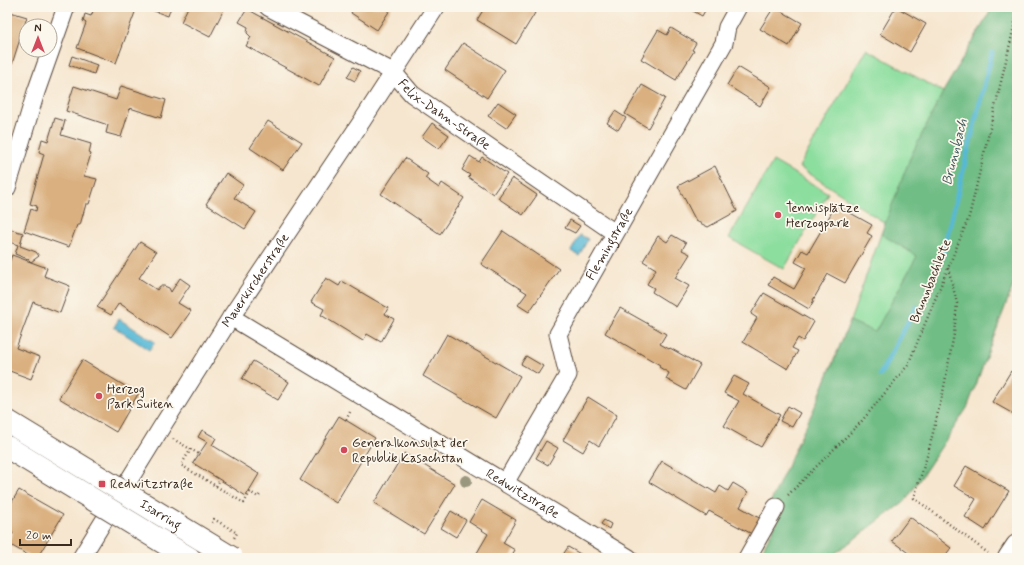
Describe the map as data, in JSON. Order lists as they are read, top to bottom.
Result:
{
  "streets": {
    "main road": ["Isarring"],
    "street": [
      "Felix-Dahn-Straße",
      "Flemingstraße",
      "Mauerkircherstraße",
      "Redwitzstraße"
    ],
    "path": ["Brunnbachleite"]
  },
  "crossings": [
    ["Felix-Dahn-Straße", "Flemingstraße"],
    ["Felix-Dahn-Straße", "Mauerkircherstraße"],
    ["Flemingstraße", "Redwitzstraße"],
    ["Mauerkircherstraße", "Redwitzstraße"]
  ],
  "water": ["Brunnbach"],
  "places": {
    "other": ["Tennisplätze Herzogpark", "Herzog Park Suiten", "Generalkonsulat der Republik Kasachstan"],
    "transit": ["Redwitzstraße"]
  },
  "scale_bar": "20 m",
  "north": "top"
}
